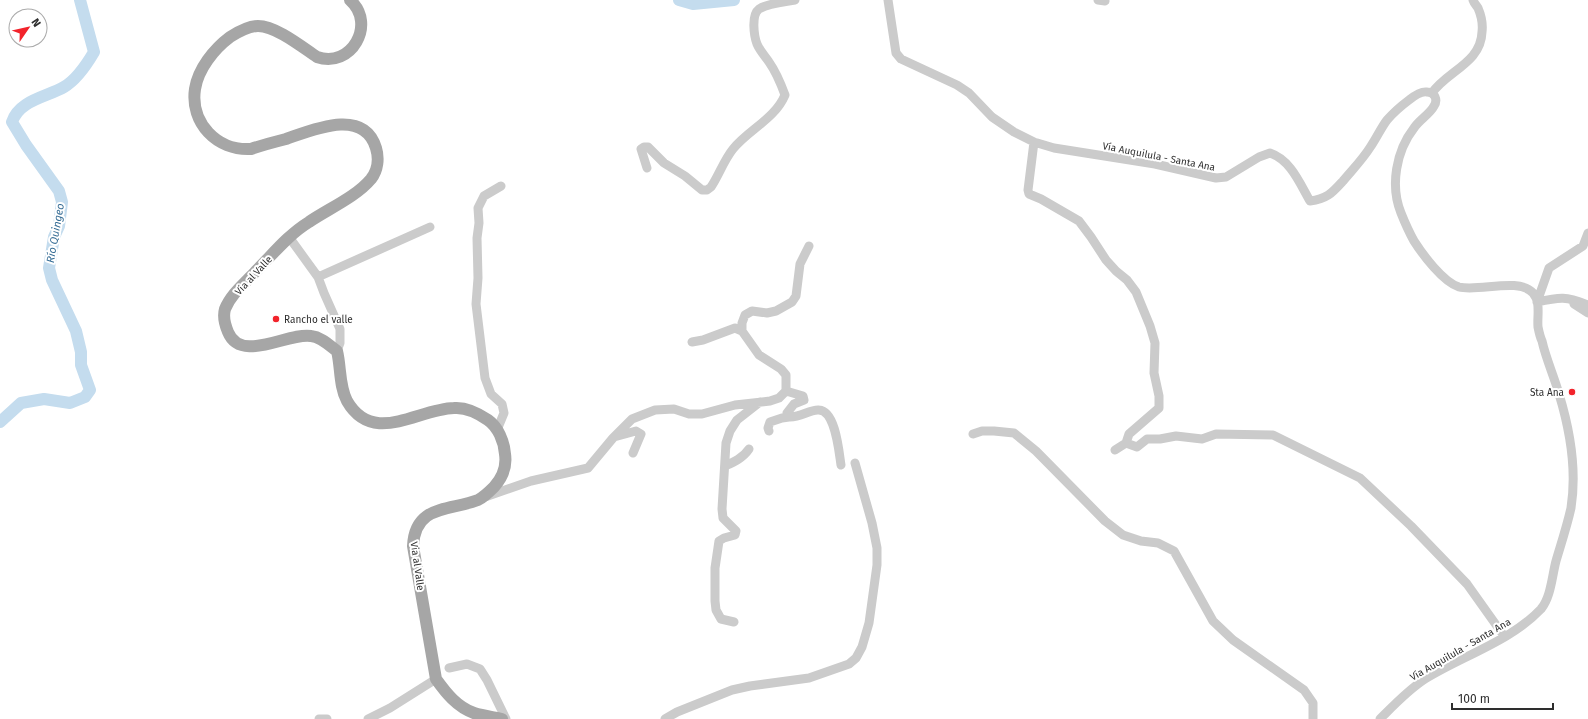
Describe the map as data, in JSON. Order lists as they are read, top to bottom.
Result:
{
  "streets": {
    "main road": ["Via al Valle"],
    "street": ["Vía Auquilula - Santa Ana"]
  },
  "water": ["Río Quingeo"],
  "places": ["Rancho el valle", "Sta Ana"],
  "scale_bar": "100 m",
  "north": "top right"
}
